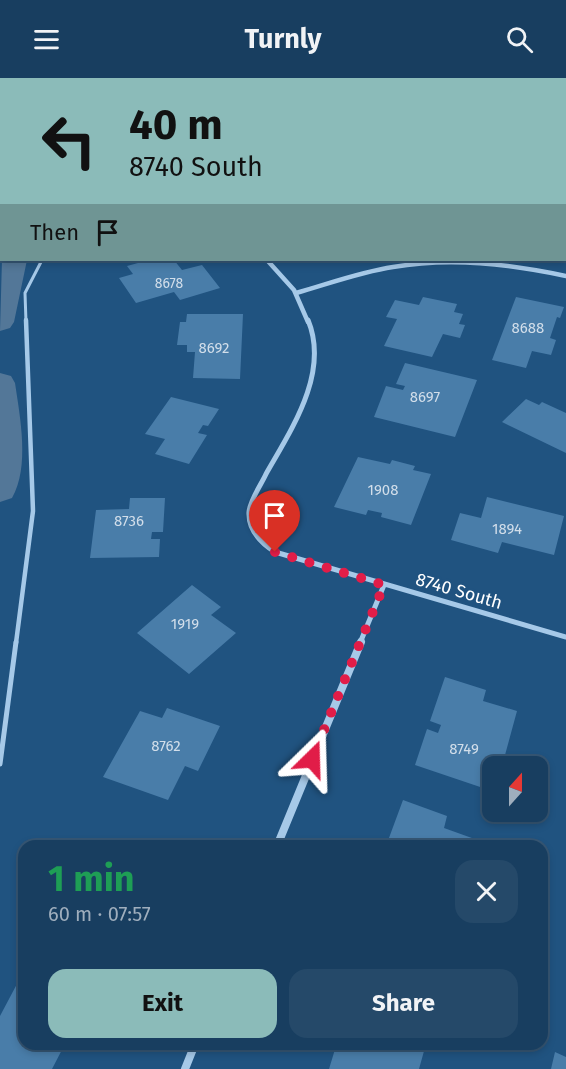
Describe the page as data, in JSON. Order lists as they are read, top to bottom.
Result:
{
  "streets": {
    "street": ["8740 South"]
  },
  "house_numbers": [
    "8678",
    "8688",
    "8692",
    "8697",
    "1908",
    "8736",
    "1894",
    "1919",
    "8762",
    "8749"
  ],
  "north": "top",
  "page": {
    "header": "Turnly",
    "turn": ["40 m", "8740 South"],
    "then": "Then",
    "heading": ["1 min", "60 m · 07:57"],
    "buttons": ["Exit", "Share"]
  }
}
